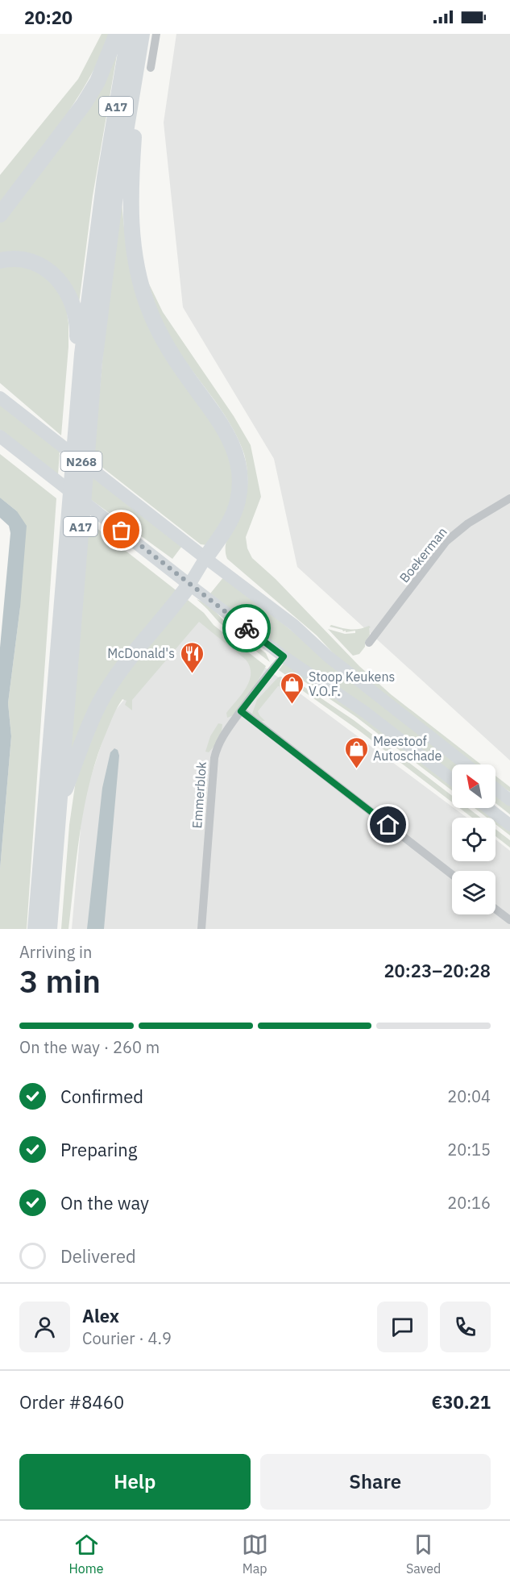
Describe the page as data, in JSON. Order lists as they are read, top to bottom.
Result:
{
  "streets": {
    "highway": ["A17"],
    "main road": ["N268"],
    "street": ["Boekerman", "Emmerblok"]
  },
  "crossings": [
    ["A17", "N268"],
    ["N268", "Emmerblok"]
  ],
  "places": {
    "restaurant": ["McDonald's"],
    "shop": ["Stoop Keukens V.O.F.", "Meestoof Autoschade"]
  },
  "north": "top left",
  "page": {
    "status": "20:20",
    "heading": ["3 min", "Arriving in", "20:23–20:28"],
    "panel": [
      "Alex",
      "Courier · 4.9",
      "Order #8460",
      "€30.21"
    ],
    "bar": "On the way · 260 m",
    "list": [
      ["Confirmed", "20:04"],
      ["Preparing", "20:15"],
      ["On the way", "20:16"],
      "Delivered"
    ],
    "buttons": ["Help", "Share"],
    "tabs": ["Home", "Map", "Saved"]
  }
}
